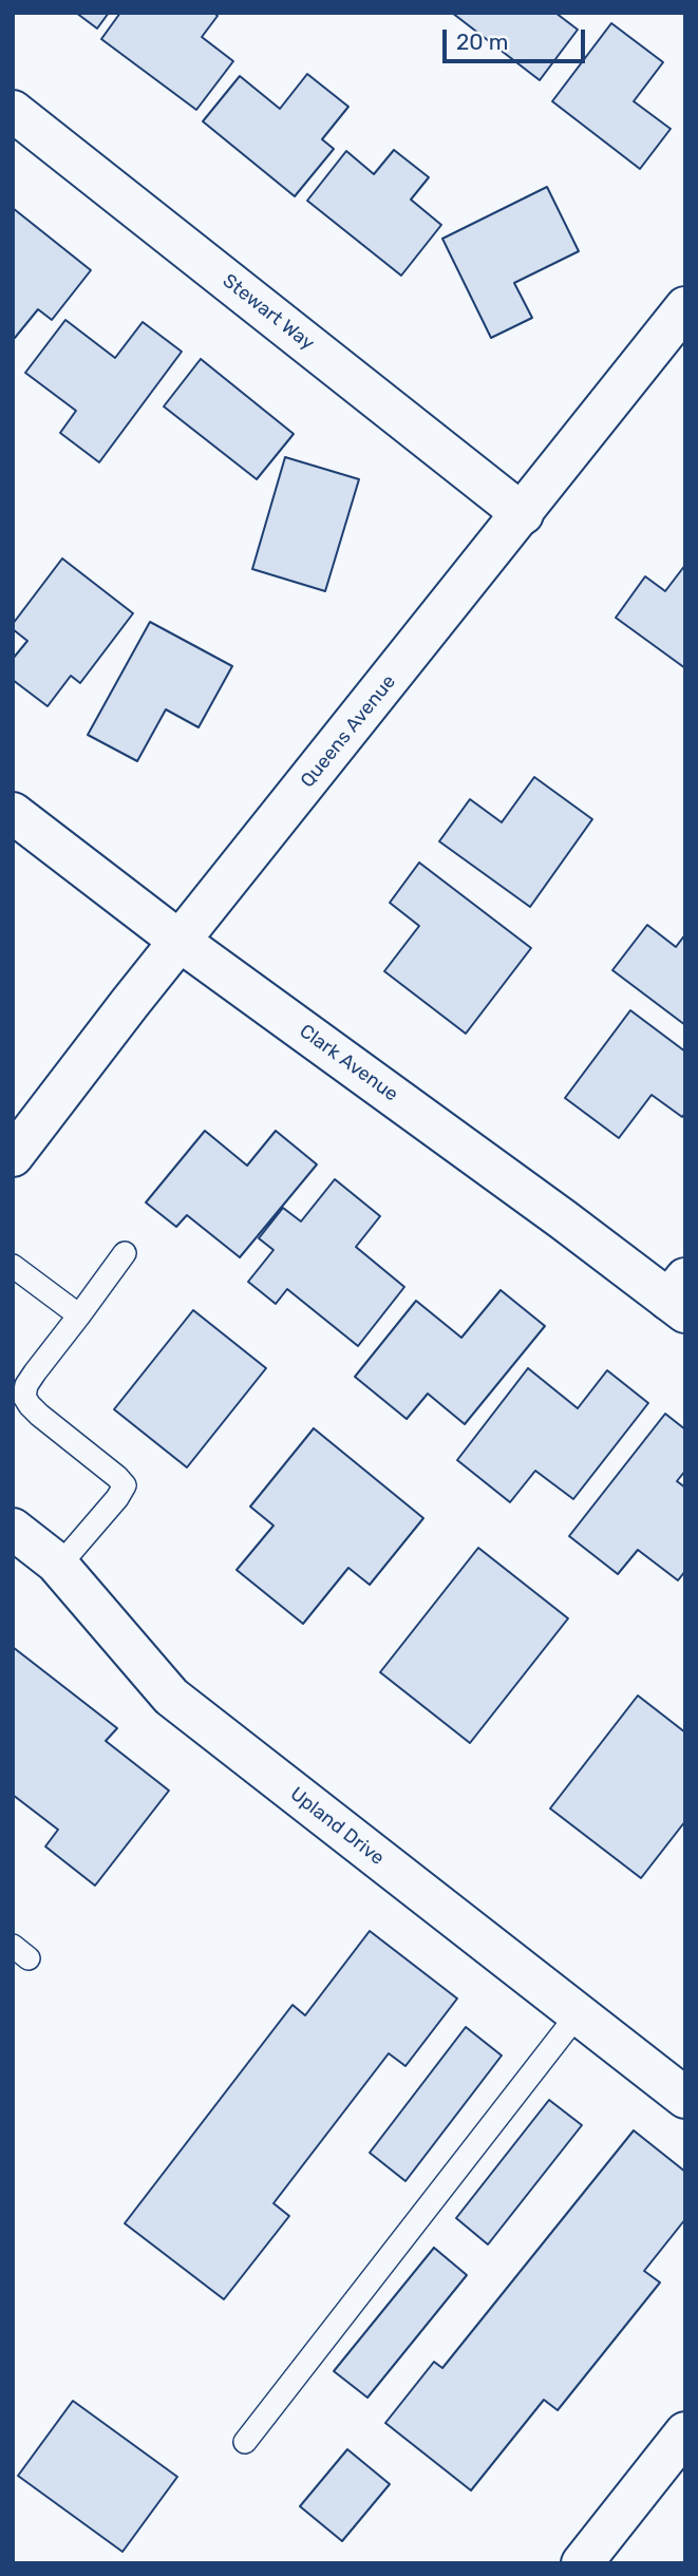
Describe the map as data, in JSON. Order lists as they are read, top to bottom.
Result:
{
  "streets": {
    "street": [
      "Stewart Way",
      "Queens Avenue",
      "Clark Avenue",
      "Upland Drive"
    ]
  },
  "crossings": [
    ["Stewart Way", "Queens Avenue"],
    ["Queens Avenue", "Clark Avenue"]
  ],
  "scale_bar": "20 m"
}
